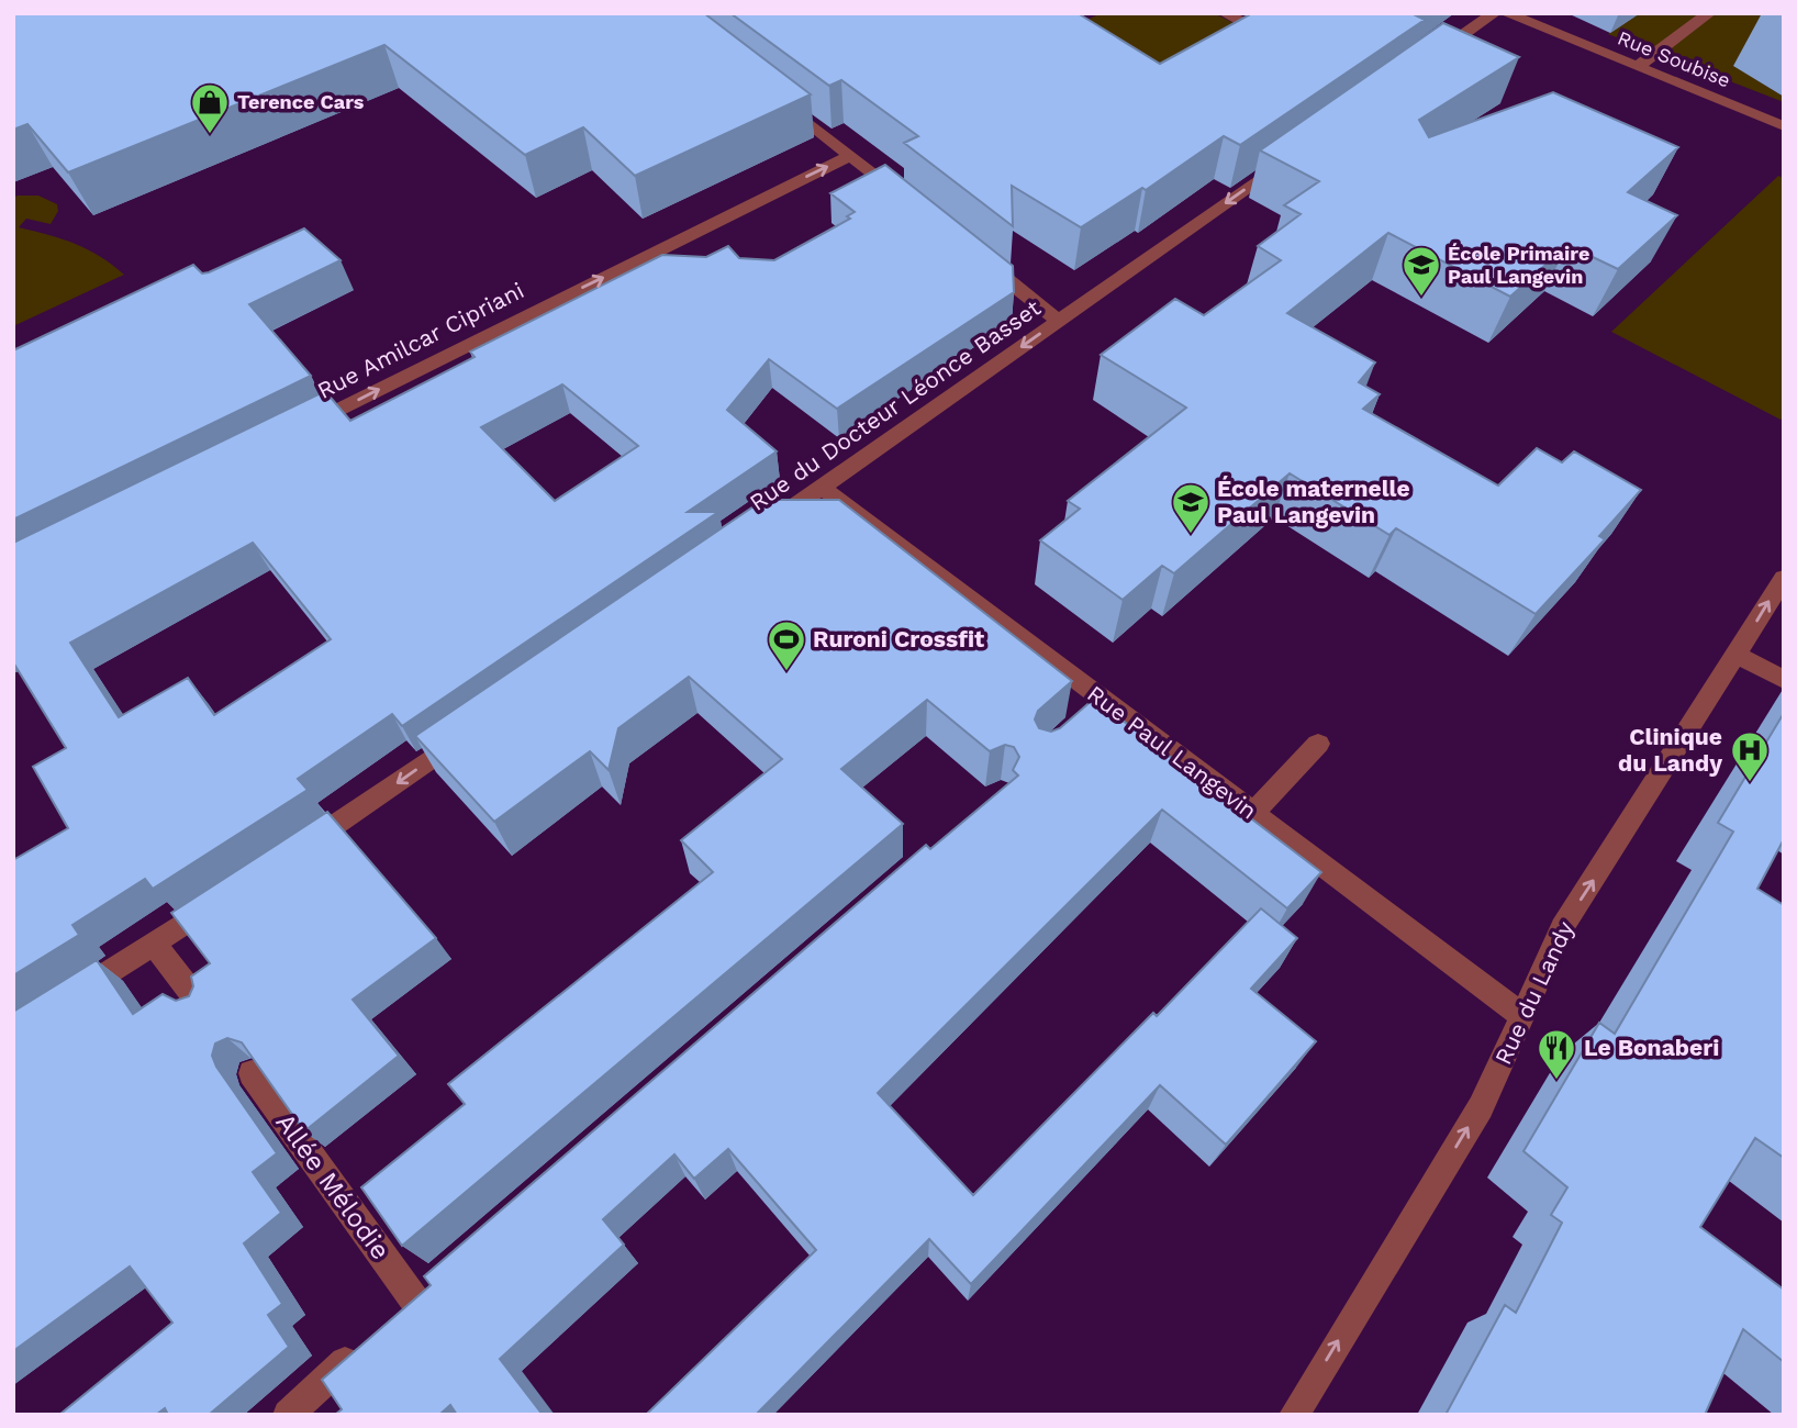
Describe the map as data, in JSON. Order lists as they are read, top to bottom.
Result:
{
  "streets": {
    "street": [
      "Rue Soubise",
      "Rue Amilcar Cipriani",
      "Rue du Docteur Léonce Basset",
      "Rue Paul Langevin",
      "Rue du Landy",
      "Allée Mélodie"
    ]
  },
  "crossings": [
    ["Rue du Docteur Léonce Basset", "Rue Paul Langevin"],
    ["Rue Paul Langevin", "Rue du Landy"]
  ],
  "one_way": ["Rue Amilcar Cipriani", "Rue du Docteur Léonce Basset", "Rue du Landy"],
  "places": {
    "shop": ["Terence Cars"],
    "school or university": ["École Primaire Paul Langevin", "École maternelle Paul Langevin"],
    "sports": ["Ruroni Crossfit"],
    "hospital": ["Clinique du Landy"],
    "restaurant": ["Le Bonaberi"]
  }
}
